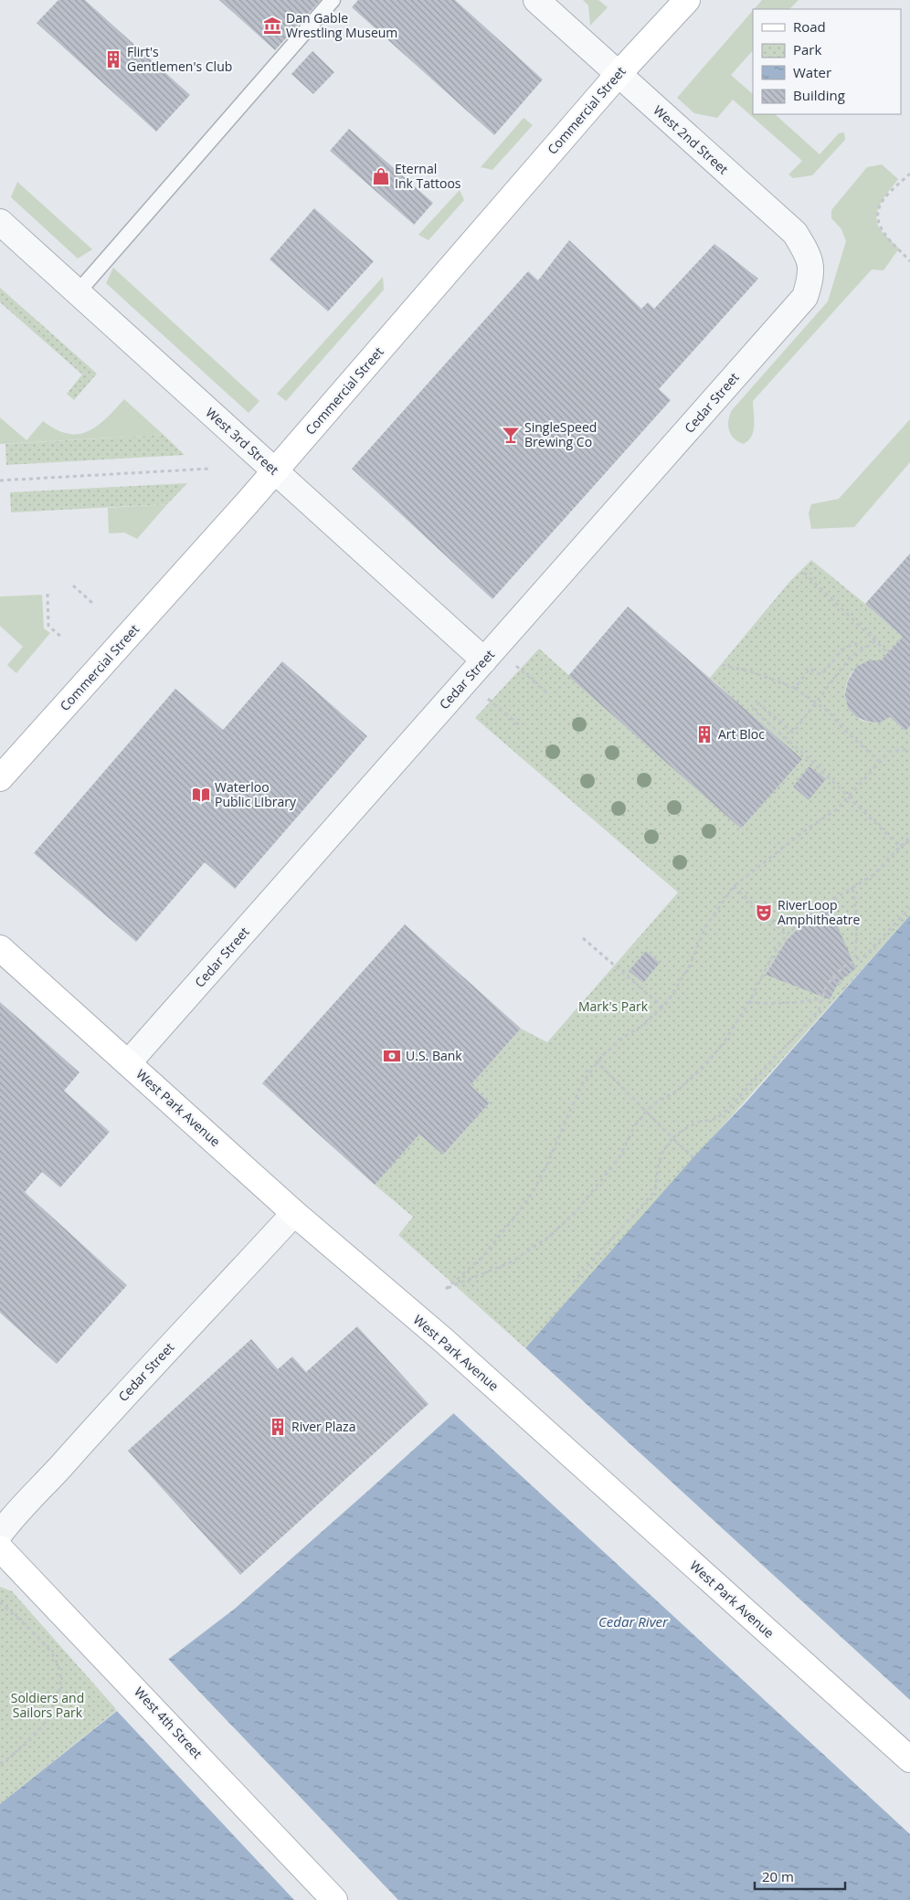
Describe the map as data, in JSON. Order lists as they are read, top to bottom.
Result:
{
  "streets": {
    "street": [
      "Commercial Street",
      "West 2nd Street",
      "Cedar Street",
      "West 3rd Street",
      "West Park Avenue",
      "West 4th Street"
    ]
  },
  "crossings": [
    ["Commercial Street", "West 2nd Street"],
    ["Commercial Street", "West 3rd Street"],
    ["West 2nd Street", "Cedar Street"],
    ["Cedar Street", "West 3rd Street"],
    ["Cedar Street", "West Park Avenue"]
  ],
  "water": ["Cedar River"],
  "parks": ["Mark's Park", "Soldiers and Sailors Park"],
  "places": {
    "museum": ["Dan Gable Wrestling Museum"],
    "building": ["Flirt's Gentlemen's Club", "Art Bloc", "River Plaza"],
    "shop": ["Eternal Ink Tattoos"],
    "bar": ["SingleSpeed Brewing Co"],
    "library": ["Waterloo Public LIbrary"],
    "theatre": ["RiverLoop Amphitheatre"],
    "bank": ["U.S. Bank"]
  },
  "legend": [
    "Road",
    "Park",
    "Water",
    "Building"
  ],
  "scale_bar": "20 m"
}
